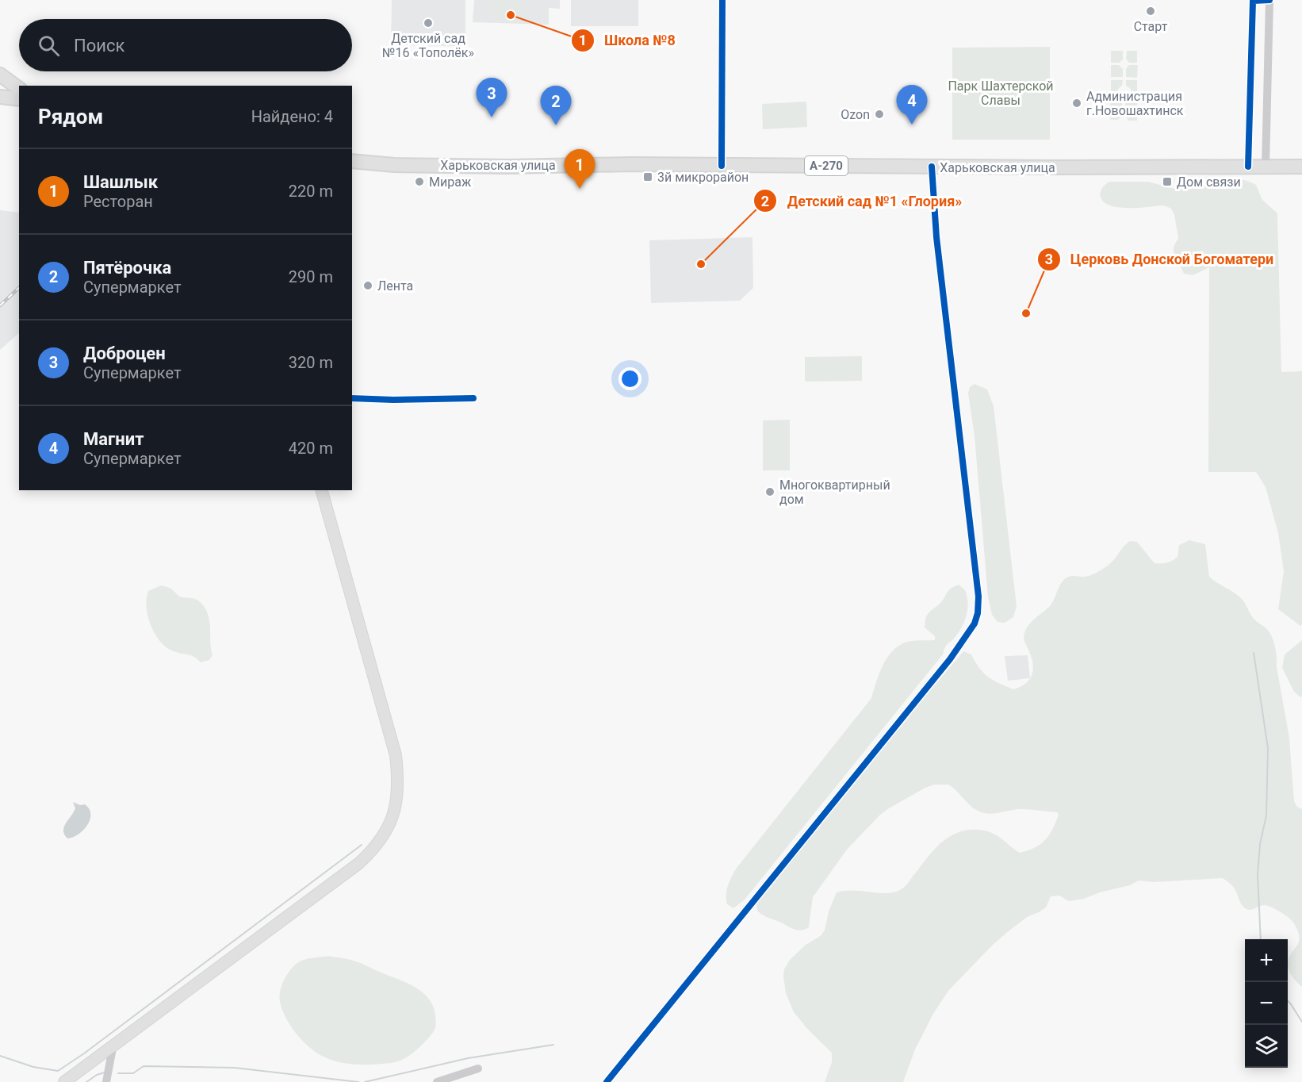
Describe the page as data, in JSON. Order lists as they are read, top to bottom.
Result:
{
  "streets": {
    "highway": ["Харьковская улица", "А-270"]
  },
  "parks": ["Парк Шахтерской Славы"],
  "places": {
    "other": [
      "Старт",
      "Школа №8",
      "Детский сад №16 «Тополёк»",
      "Администрация г.Новошахтинск",
      "Ozon",
      "Мираж",
      "Детский сад №1 «Глория»",
      "Лента",
      "Церковь Донской Богоматери",
      "Многоквартирный дом"
    ],
    "transit": ["3й микрорайон", "Дом связи"]
  },
  "page": {
    "search": "Поиск",
    "pins": [
      "3",
      "4",
      "2",
      "1"
    ],
    "heading": ["Рядом", "Найдено: 4"],
    "list": [
      {
        "mark": "1",
        "name": "Шашлык",
        "note": "Ресторан",
        "value": "220 m"
      },
      {
        "mark": "2",
        "name": "Пятёрочка",
        "note": "Супермаркет",
        "value": "290 m"
      },
      {
        "mark": "3",
        "name": "Доброцен",
        "note": "Супермаркет",
        "value": "320 m"
      },
      {
        "mark": "4",
        "name": "Магнит",
        "note": "Супермаркет",
        "value": "420 m"
      }
    ],
    "map_buttons": ["+", "−"]
  }
}
